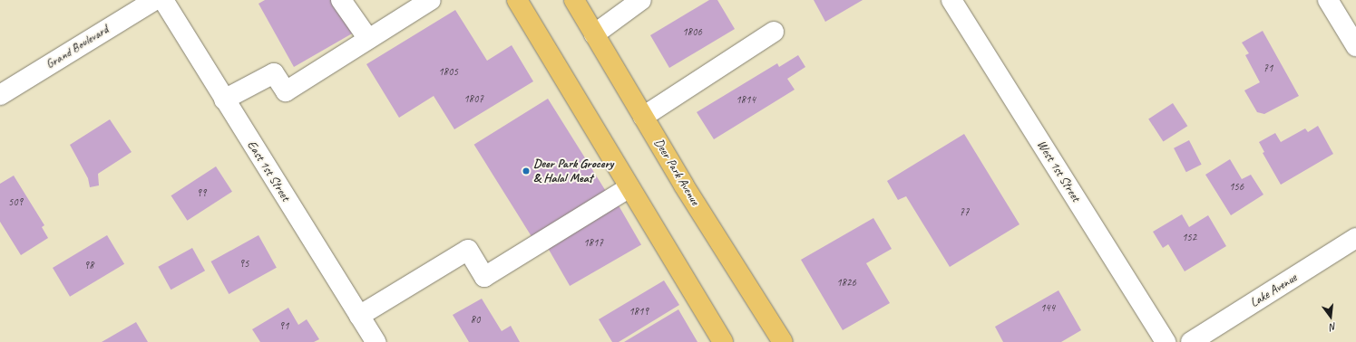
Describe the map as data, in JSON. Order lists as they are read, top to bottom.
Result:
{
  "streets": {
    "main road": ["Deer Park Avenue"],
    "street": [
      "Grand Boulevard",
      "East 1st Street",
      "West 1st Street",
      "Lake Avenue"
    ]
  },
  "places": ["Deer Park Grocery & Halal Meat"],
  "house_numbers": [
    "1806",
    "71",
    "1805",
    "1807",
    "1814",
    "156",
    "99",
    "509",
    "77",
    "152",
    "1817",
    "95",
    "98",
    "1826",
    "144",
    "1819",
    "80",
    "91"
  ],
  "north": "bottom"
}
